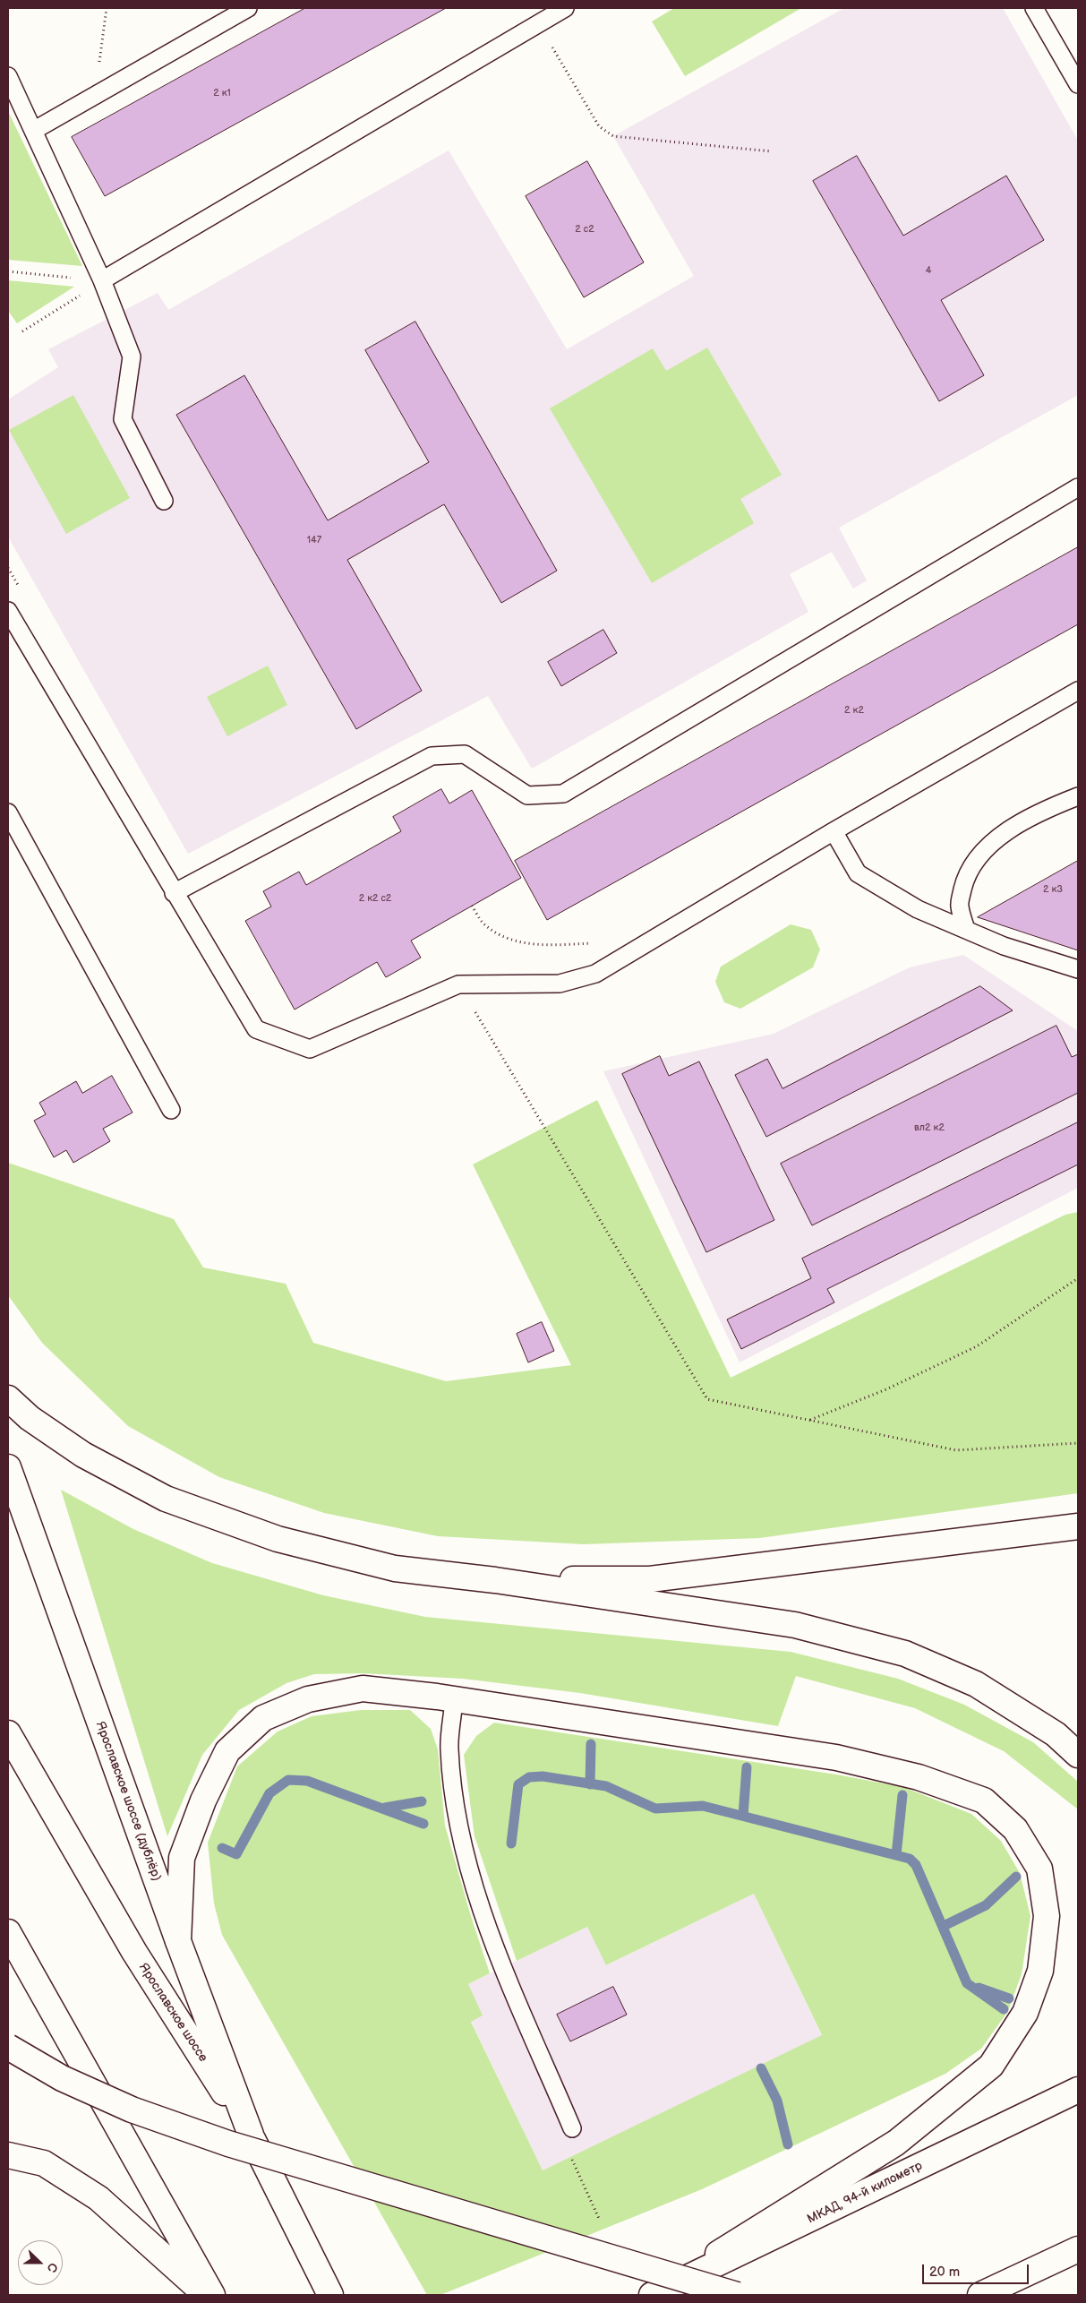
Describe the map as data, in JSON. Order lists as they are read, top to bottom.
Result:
{
  "streets": {
    "main road": ["Ярославское шоссе (дублёр)", "Ярославское шоссе", "МКАД, 94-й километр"]
  },
  "crossings": [
    ["Ярославское шоссе (дублёр)", "Ярославское шоссе"]
  ],
  "house_numbers": [
    "2 к1",
    "2 с2",
    "4",
    "147",
    "2 к2",
    "2 к3",
    "2 к2 с2",
    "вл2 к2"
  ],
  "scale_bar": "20 m",
  "north": "right"
}
